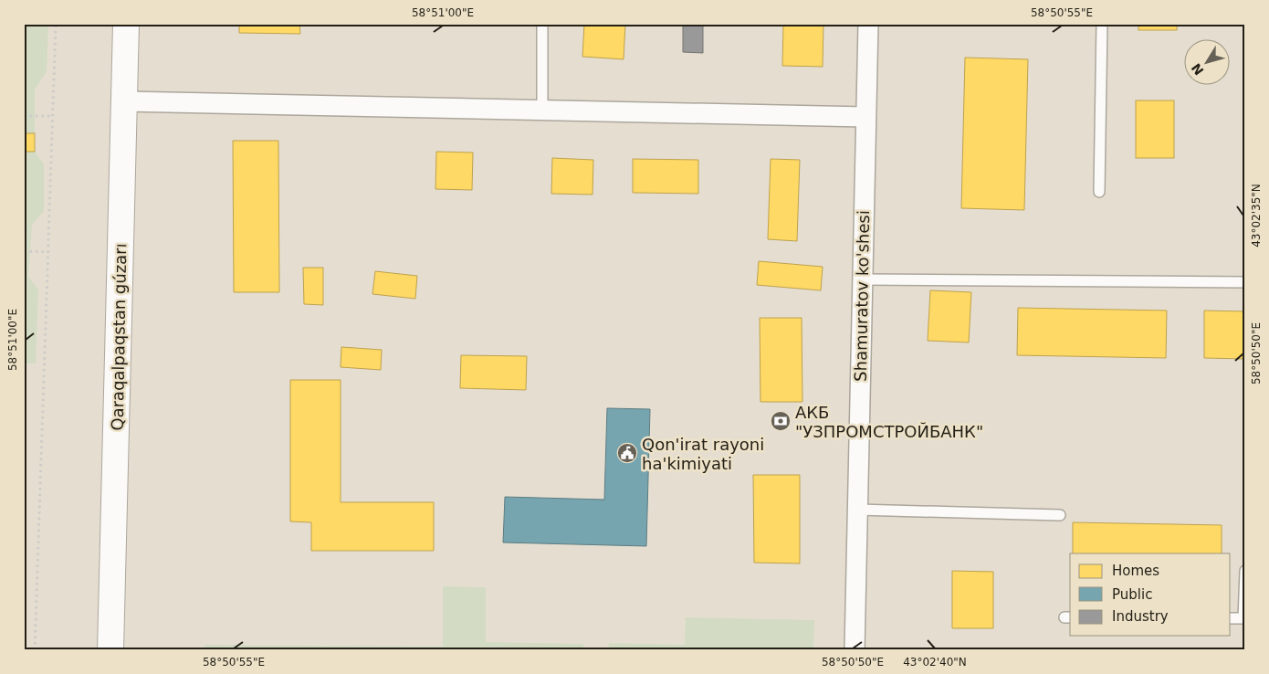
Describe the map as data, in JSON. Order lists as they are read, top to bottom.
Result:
{
  "streets": {
    "street": ["Shamuratov ko'shesi", "Qaraqalpaqstan gúzarı"]
  },
  "places": {
    "bank": ["АКБ \"УЗПРОМСТРОЙБАНК\""],
    "public building": ["Qon'irat rayoni ha'kimiyati"]
  },
  "legend": ["Homes", "Public", "Industry"],
  "north": "bottom left",
  "coordinates": [
    "58°51'00\"E",
    "58°50'55\"E",
    "43°02'35\"N",
    "58°50'50\"E",
    "43°02'40\"N"
  ]
}
